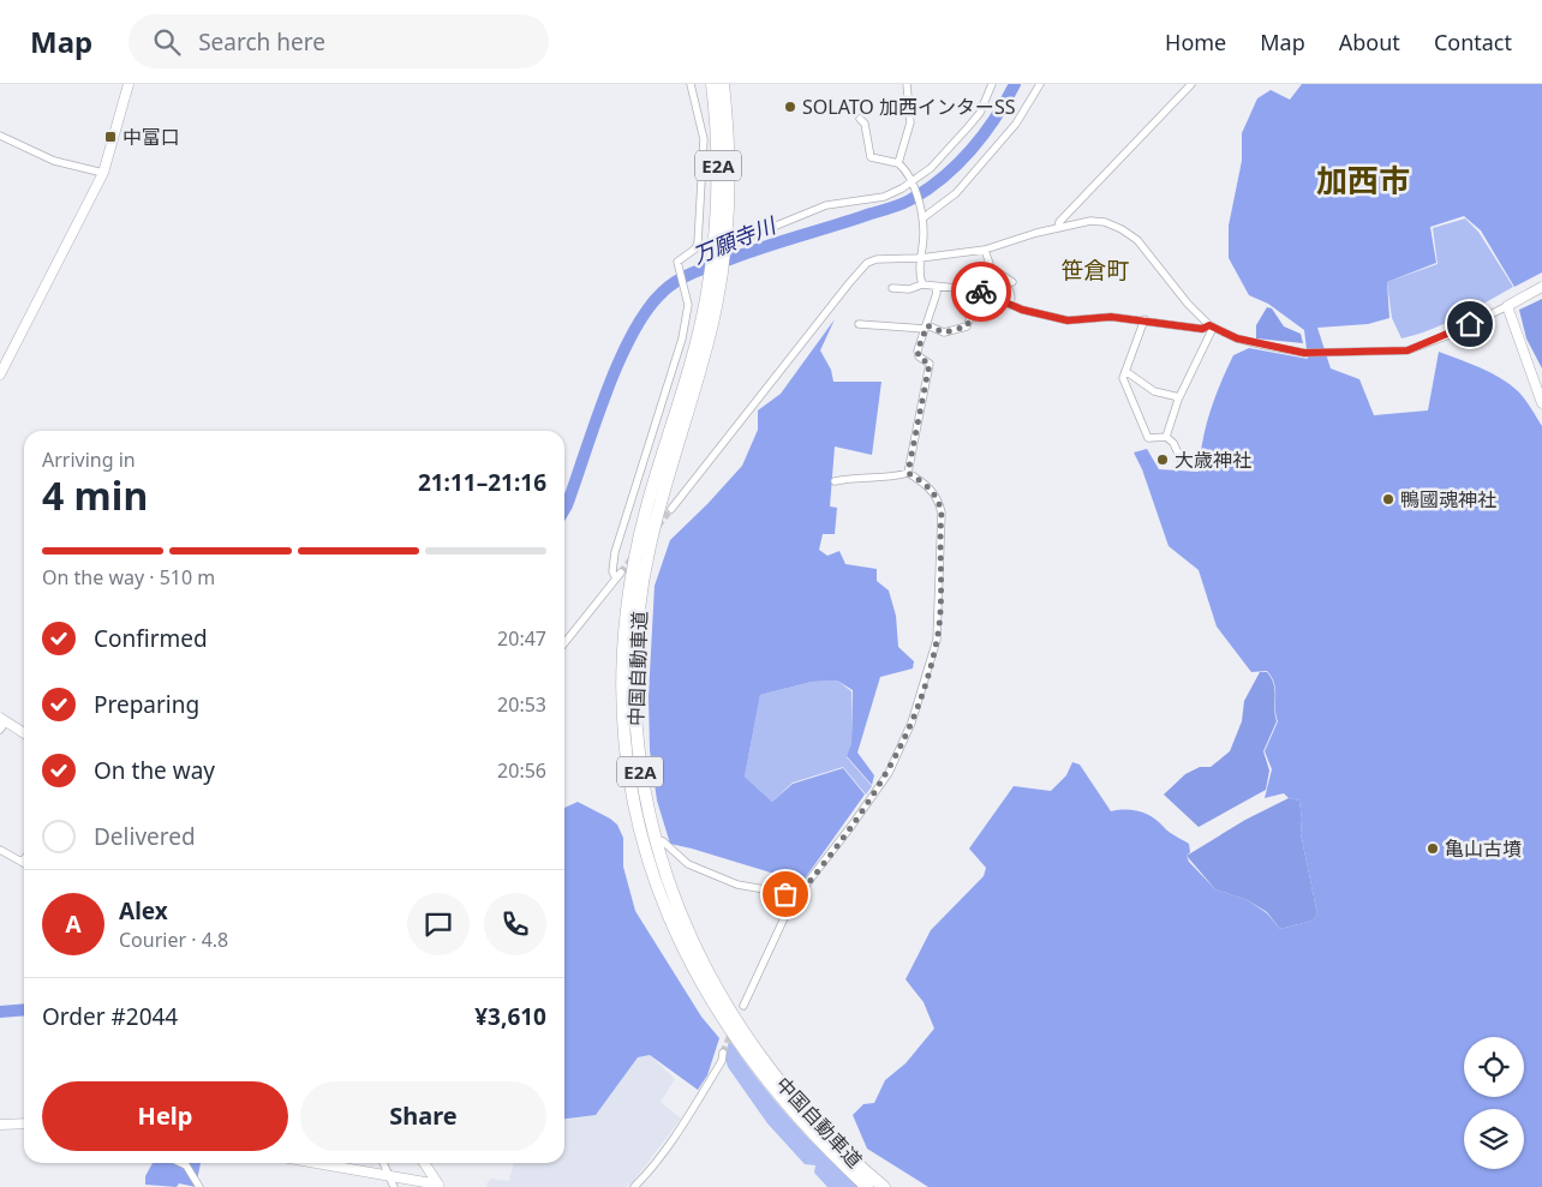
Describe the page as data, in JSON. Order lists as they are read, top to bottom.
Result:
{
  "streets": {
    "highway": ["E2A", "中国自動車道"]
  },
  "districts": ["加西市", "笹倉町"],
  "water": ["万願寺川"],
  "places": {
    "other": [
      "SOLATO 加西インターSS",
      "大歳神社",
      "鴨國魂神社",
      "亀山古墳"
    ],
    "transit": ["中富口"]
  },
  "page": {
    "header": "Map",
    "search": "Search here",
    "nav": [
      "Home",
      "Map",
      "About",
      "Contact"
    ],
    "heading": ["4 min", "Arriving in", "21:11–21:16"],
    "panel": [
      "Alex",
      "Courier · 4.8",
      "Order #2044",
      "¥3,610"
    ],
    "bar": "On the way · 510 m",
    "list": [
      ["Confirmed", "20:47"],
      ["Preparing", "20:53"],
      ["On the way", "20:56"],
      "Delivered"
    ],
    "round": "A",
    "buttons": ["Help", "Share"]
  }
}
